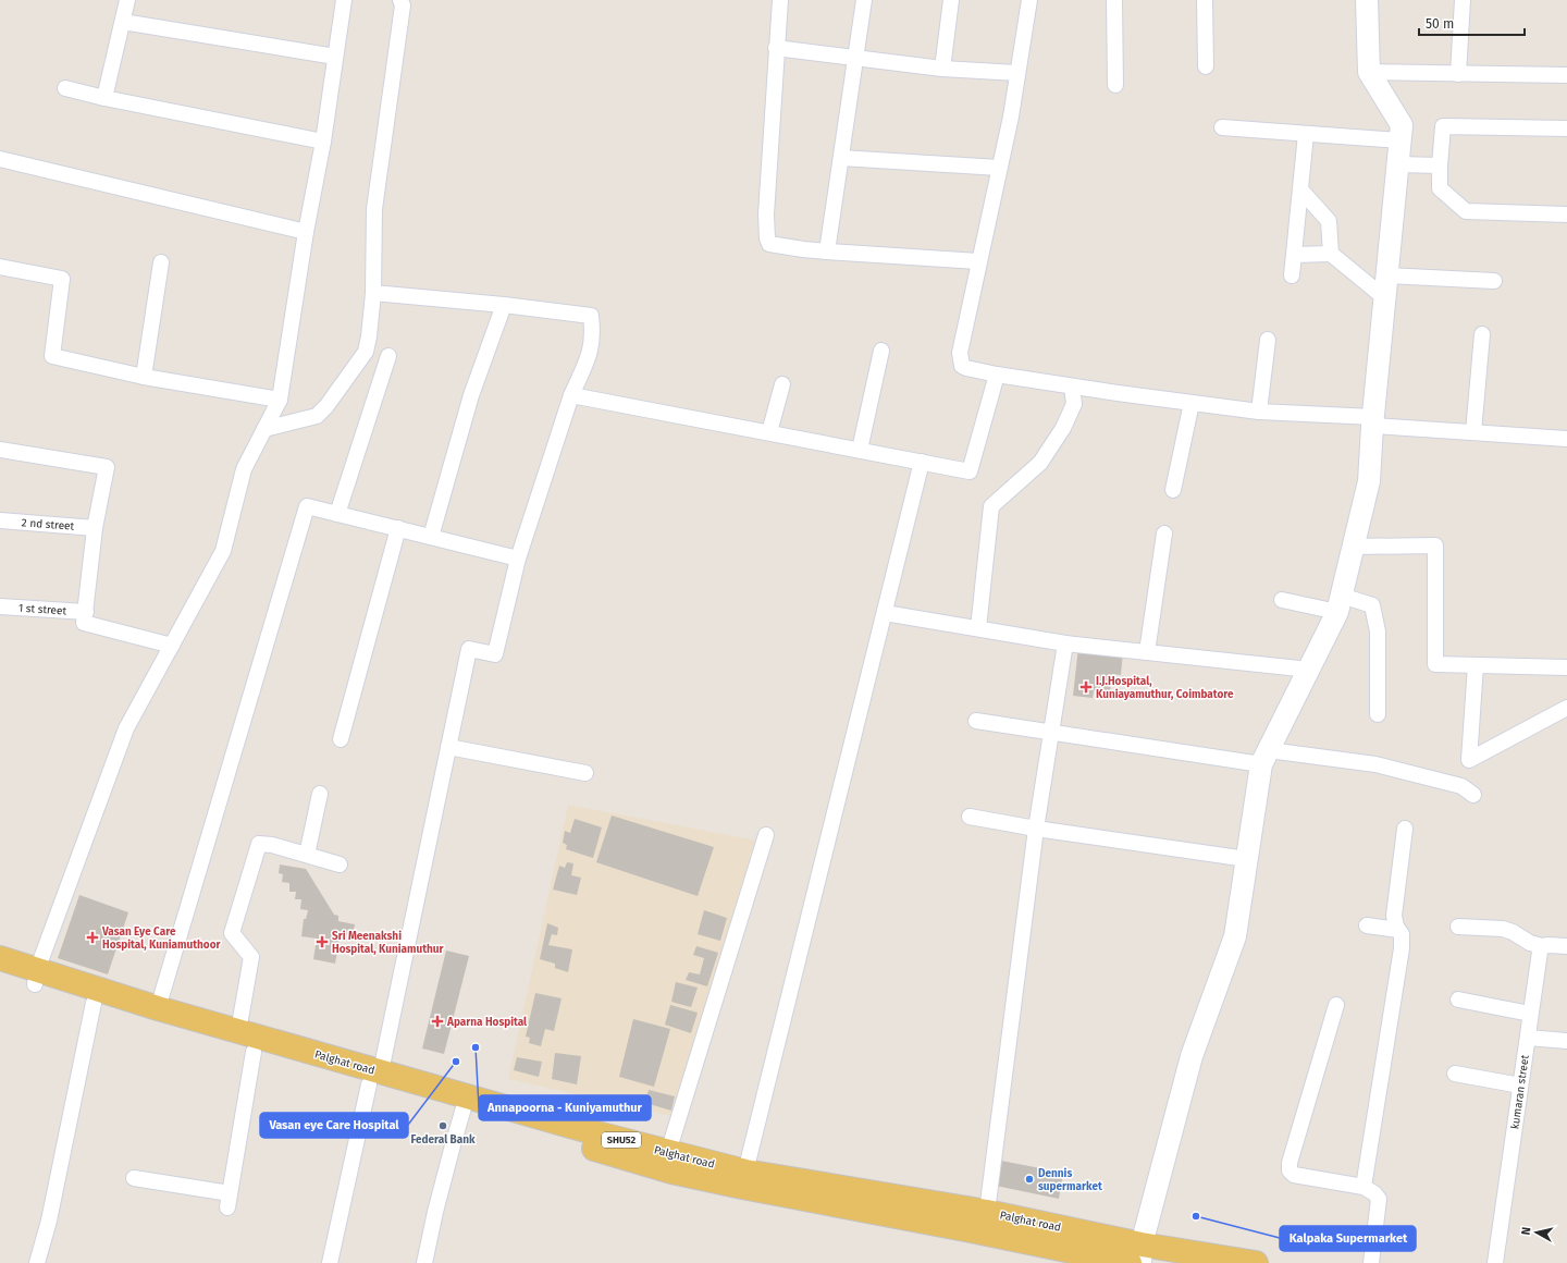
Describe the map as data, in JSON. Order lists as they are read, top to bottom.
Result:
{
  "streets": {
    "main road": ["Palghat road", "SHU52"],
    "street": ["2 nd street", "1 st street", "kumaran street"]
  },
  "places": {
    "health": [
      "I.J.Hospital, Kuniayamuthur, Coimbatore",
      "Vasan Eye Care Hospital, Kuniamuthoor",
      "Sri Meenakshi Hospital, Kuniamuthur",
      "Aparna Hospital"
    ],
    "other": [
      "Annapoorna - Kuniyamuthur",
      "Vasan eye Care Hospital",
      "Federal Bank",
      "Dennis supermarket",
      "Kalpaka Supermarket"
    ]
  },
  "scale_bar": "50 m",
  "north": "left"
}
